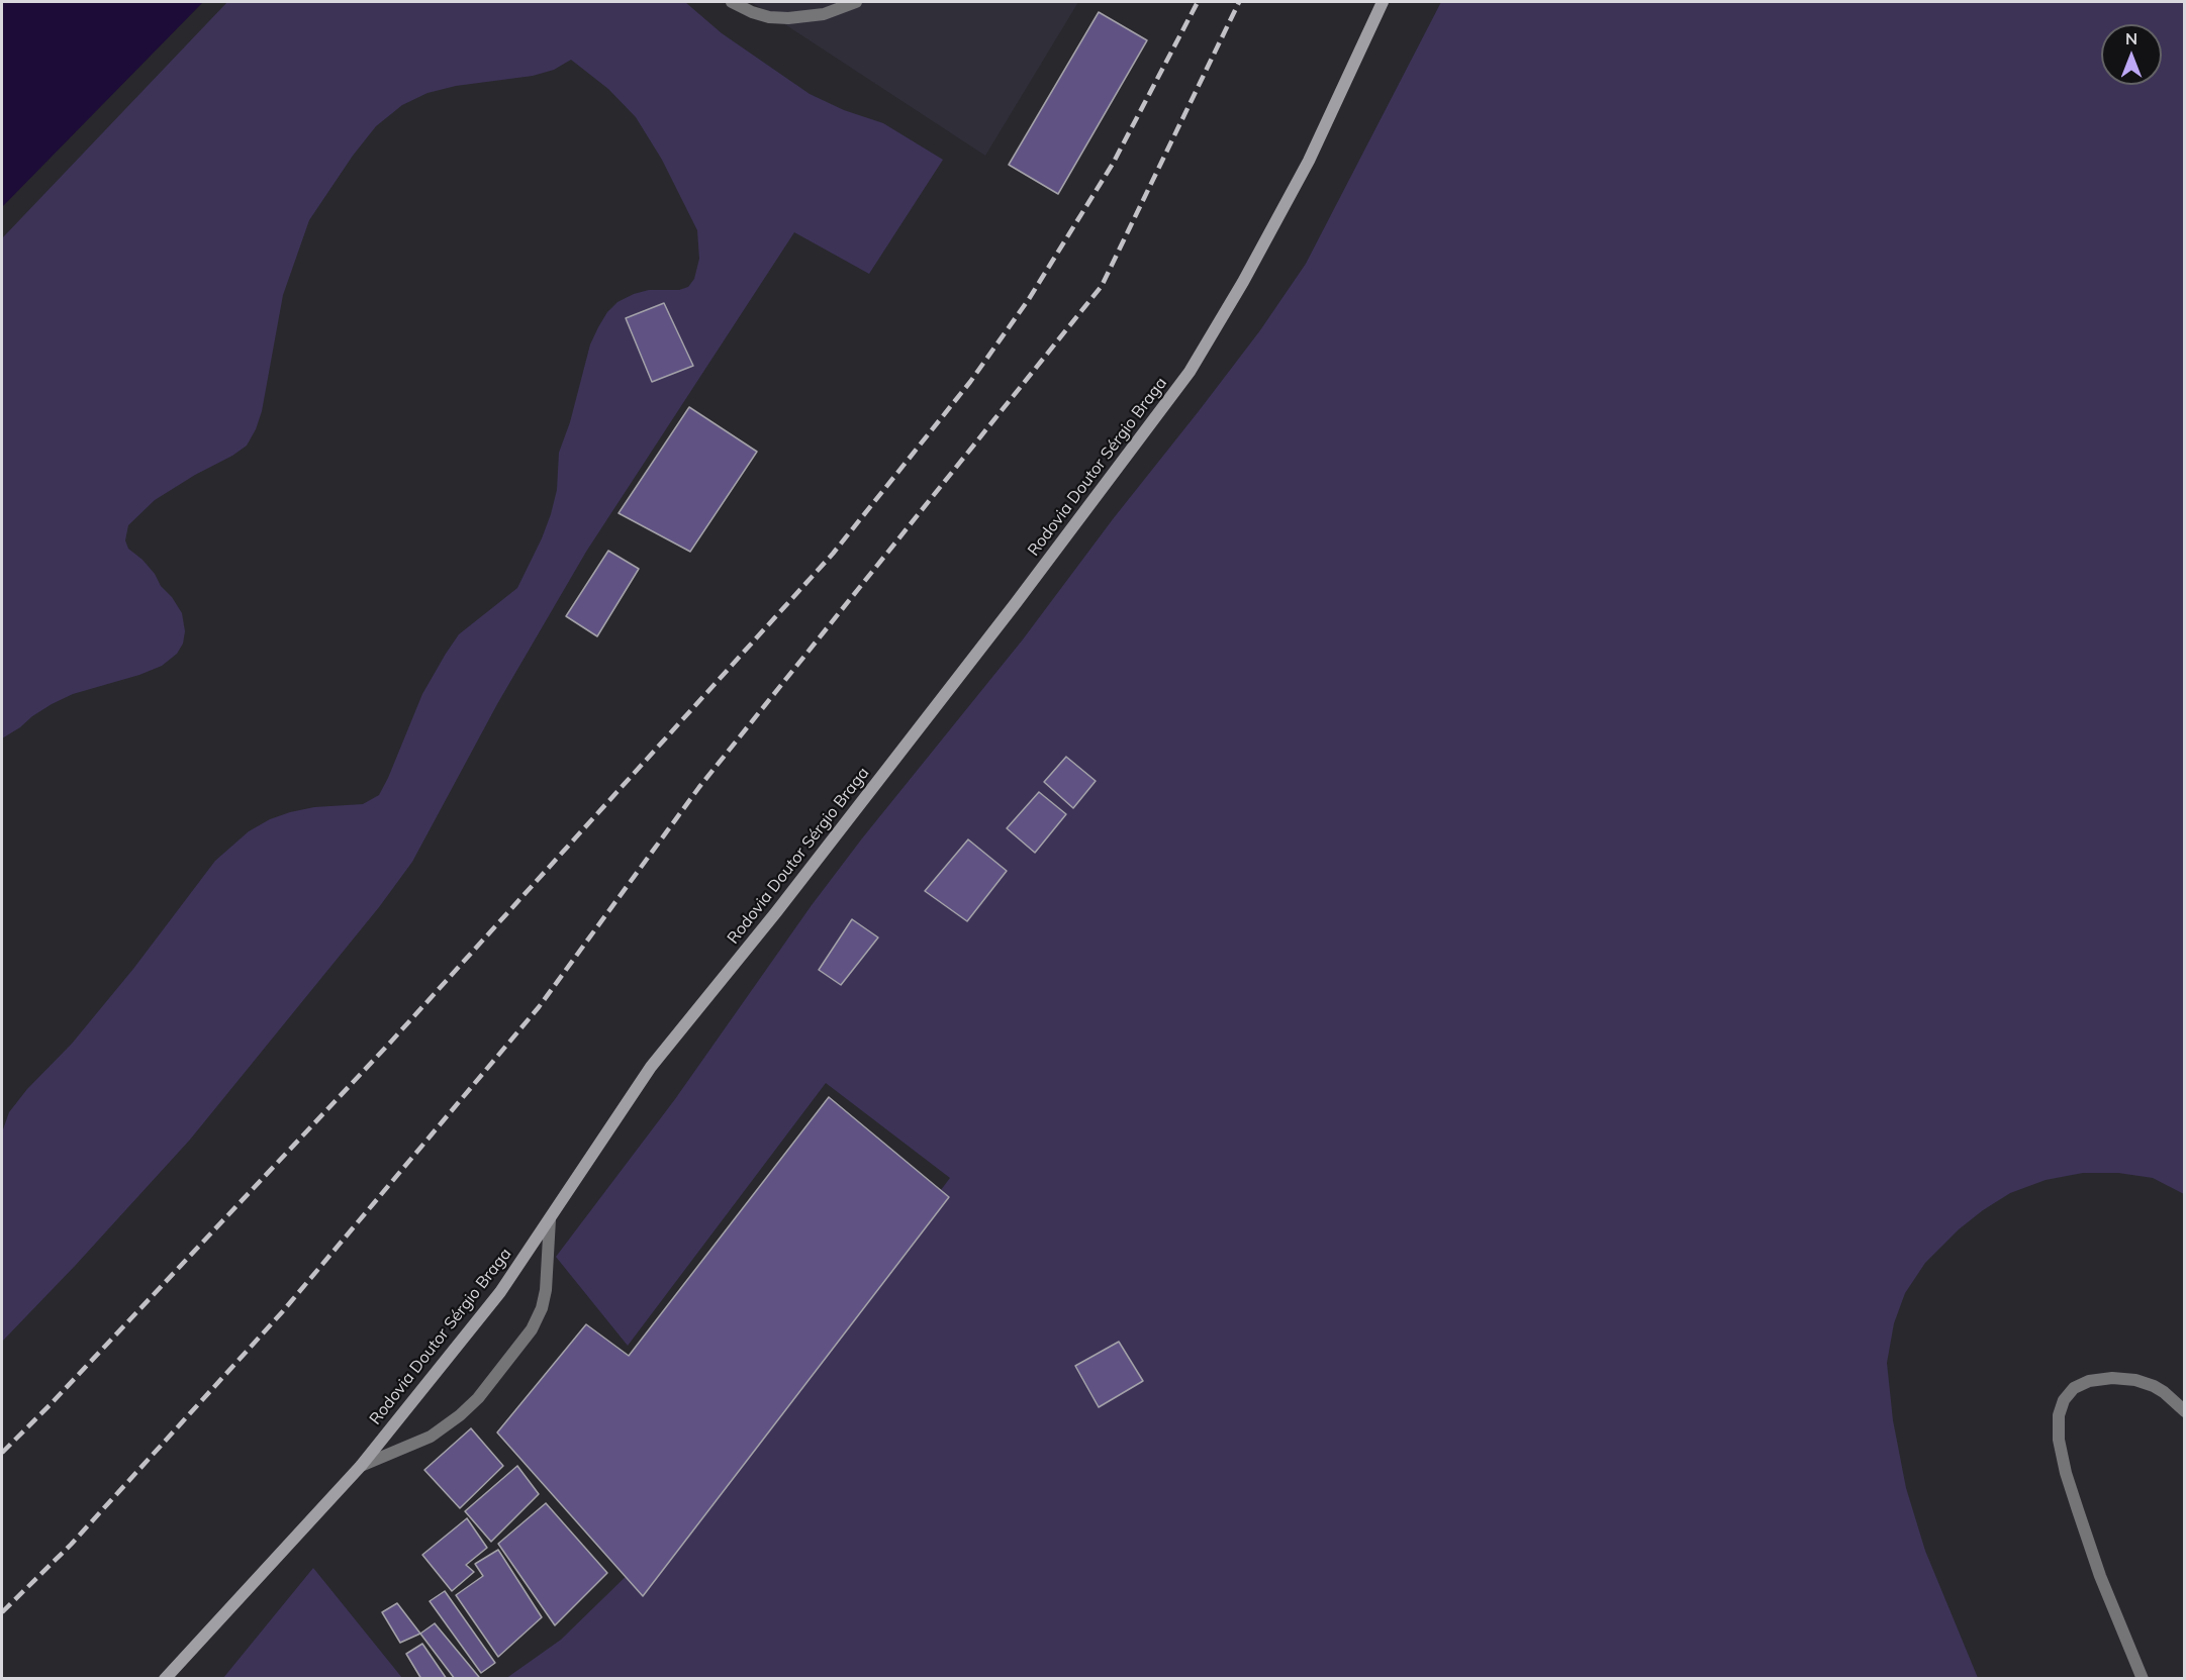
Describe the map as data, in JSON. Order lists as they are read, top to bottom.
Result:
{
  "streets": {
    "main road": ["Rodovia Doutor Sérgio Braga"]
  },
  "north": "top"
}
